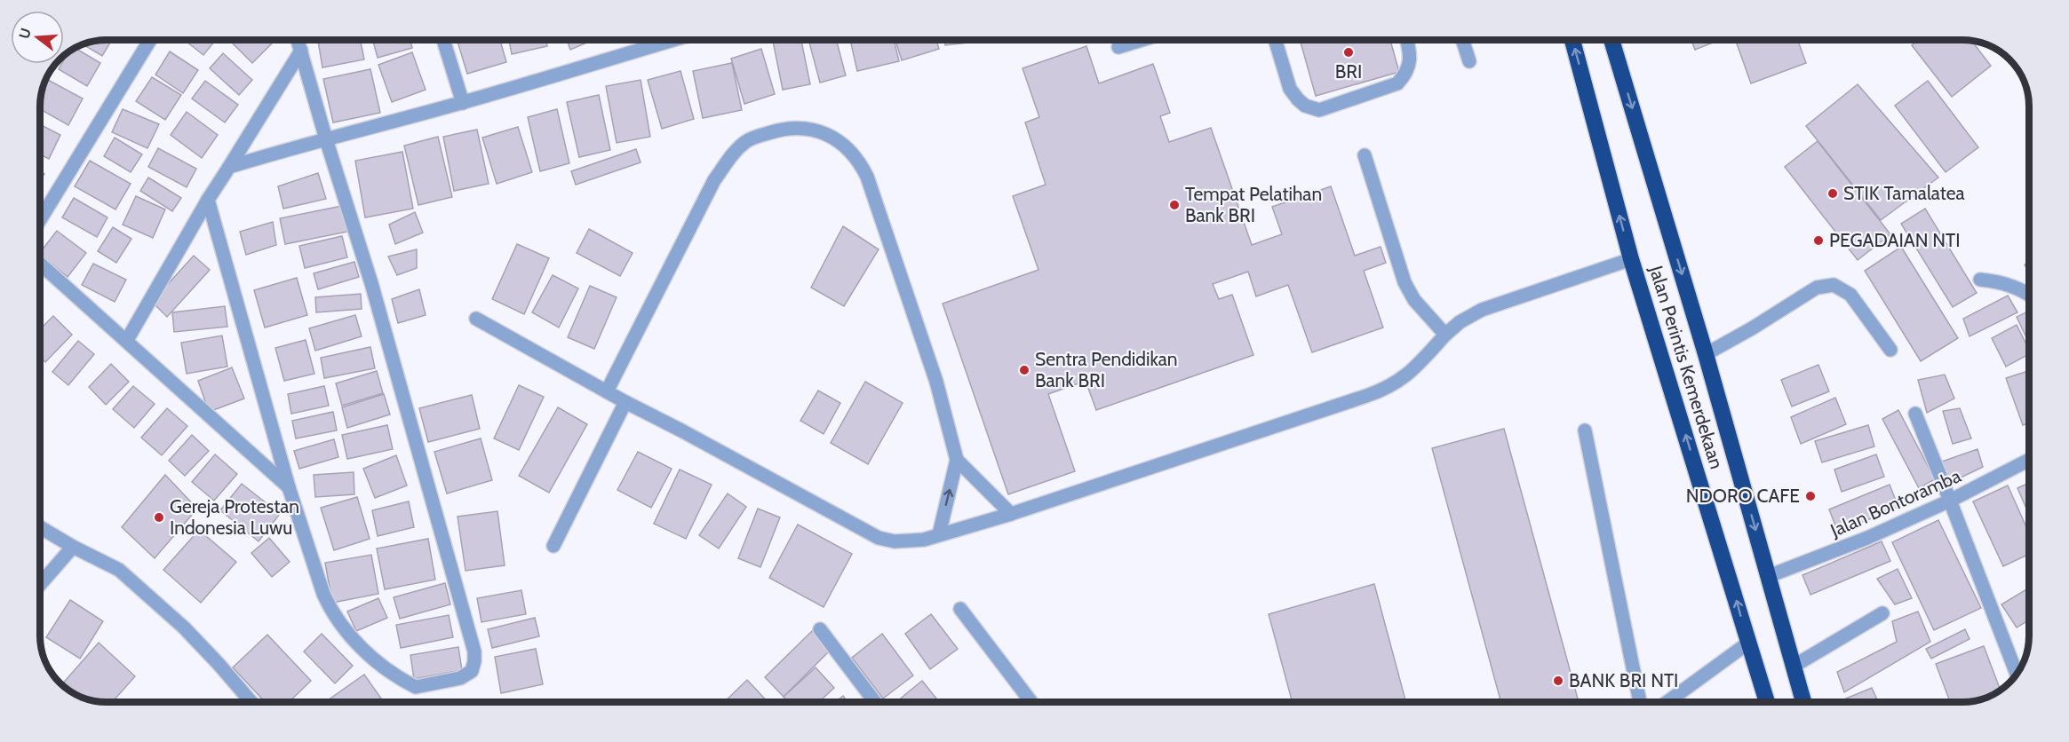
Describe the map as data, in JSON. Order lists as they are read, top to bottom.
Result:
{
  "streets": {
    "highway": ["Jalan Perintis Kemerdekaan"],
    "street": ["Jalan Bontoramba"]
  },
  "crossings": [
    ["Jalan Perintis Kemerdekaan", "Jalan Bontoramba"]
  ],
  "places": [
    "BRI",
    "STIK Tamalatea",
    "Tempat Pelatihan Bank BRI",
    "PEGADAIAN NTI",
    "Sentra Pendidikan Bank BRI",
    "NDORO CAFE",
    "Gereja Protestan Indonesia Luwu",
    "BANK BRI NTI"
  ],
  "north": "left"
}
